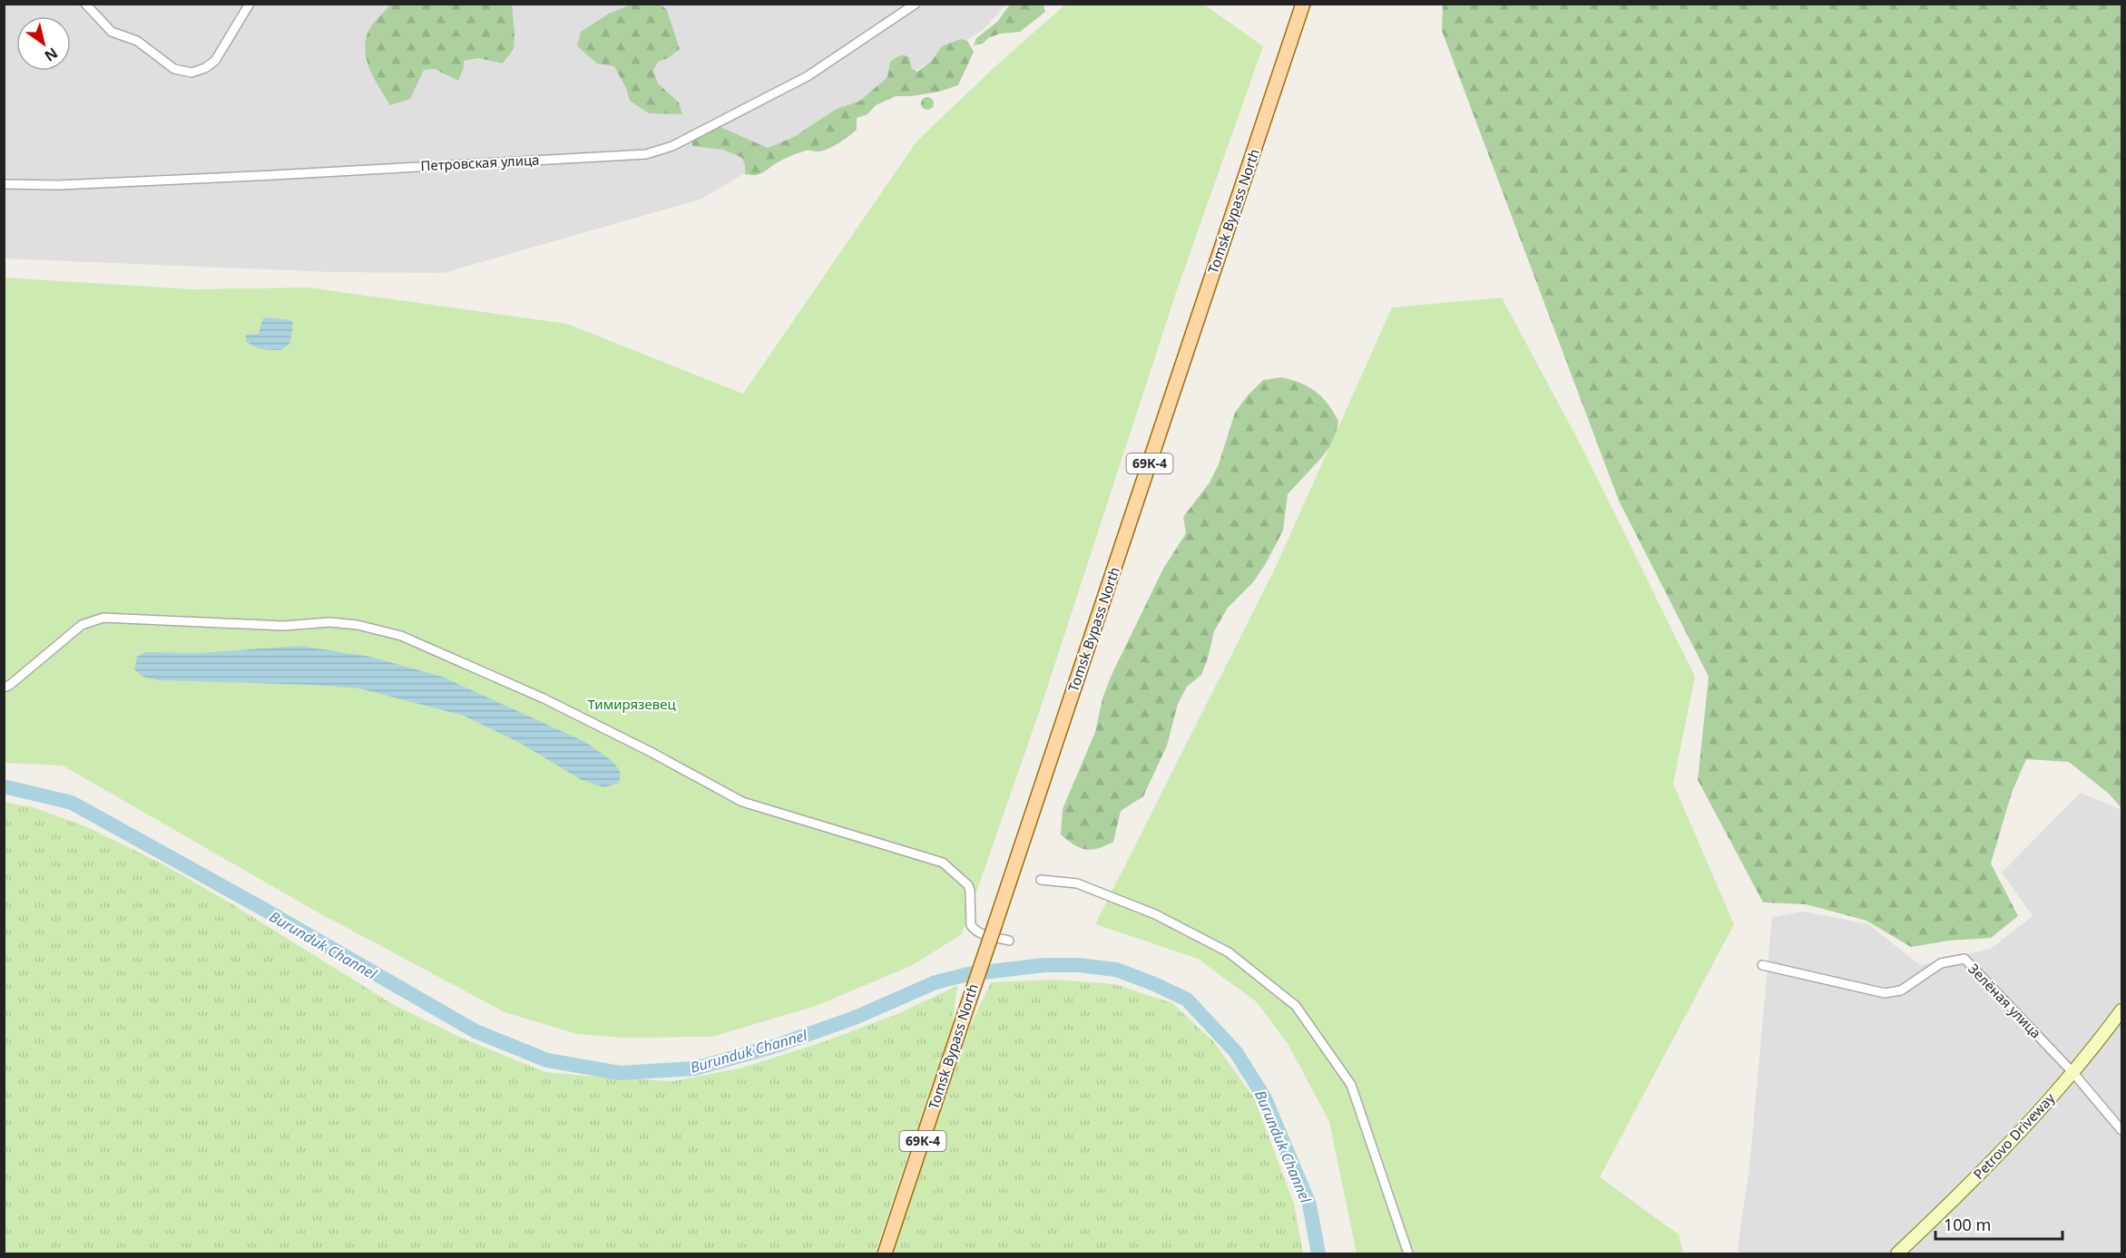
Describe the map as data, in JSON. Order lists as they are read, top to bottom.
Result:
{
  "streets": {
    "main road": ["Tomsk Bypass North", "69К-4"],
    "street": ["Петровская улица", "Зелёная улица", "Petrovo Driveway"]
  },
  "crossings": [
    ["Зелёная улица", "Petrovo Driveway"]
  ],
  "water": ["Burunduk Channel"],
  "parks": ["Тимирязевец"],
  "scale_bar": "100 m",
  "north": "bottom right"
}
